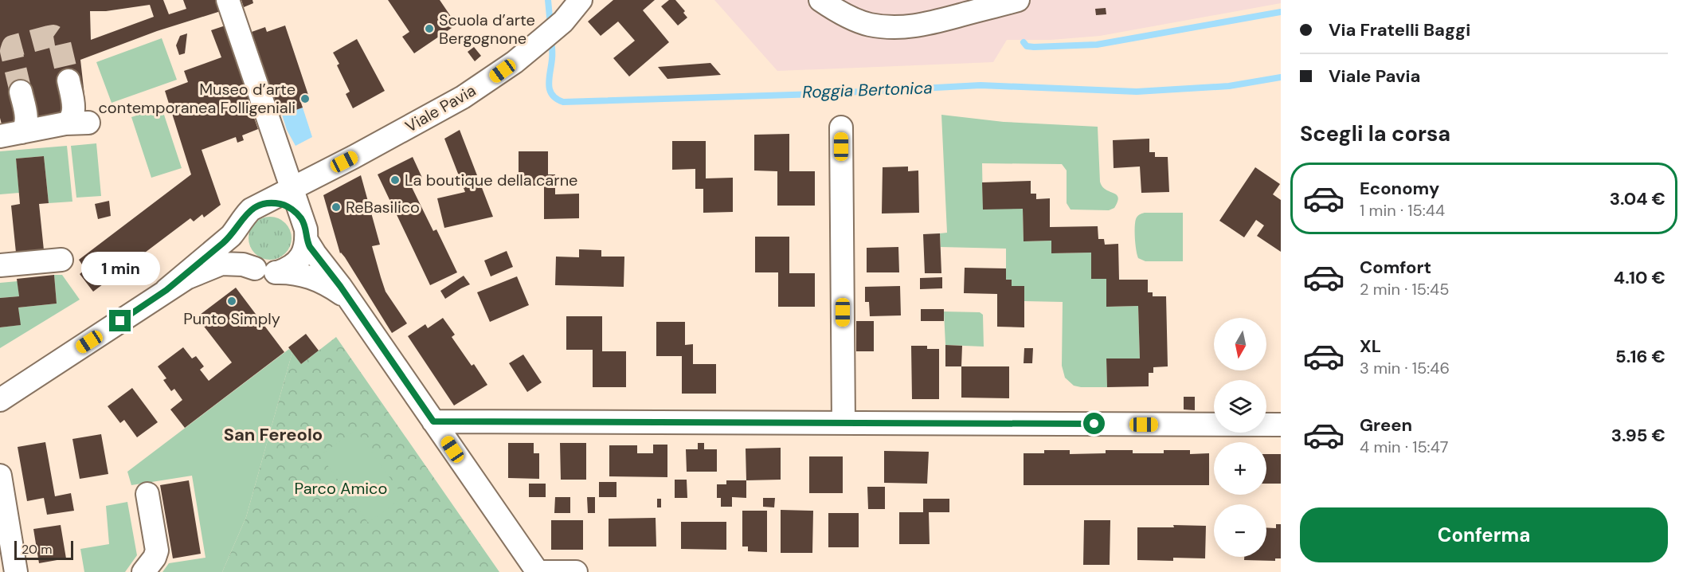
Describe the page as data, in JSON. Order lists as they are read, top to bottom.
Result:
{
  "streets": {
    "street": ["Viale Pavia"]
  },
  "districts": ["San Fereolo"],
  "water": ["Roggia Bertonica"],
  "parks": ["Parco Amico"],
  "places": [
    "Scuola d’arte Bergognone",
    "Museo d’arte contemporanea Folligeniali",
    "La boutique della carne",
    "ReBasilico",
    "Punto Simply"
  ],
  "scale_bar": "20 m",
  "north": "bottom",
  "page": {
    "banner": ["Via Fratelli Baggi", "Viale Pavia"],
    "heading": "Scegli la corsa",
    "list": [
      {
        "name": "Economy",
        "note": "1 min · 15:44",
        "value": "3.04 €"
      },
      {
        "name": "Comfort",
        "note": "2 min · 15:45",
        "value": "4.10 €"
      },
      {
        "name": "XL",
        "note": "3 min · 15:46",
        "value": "5.16 €"
      },
      {
        "name": "Green",
        "note": "4 min · 15:47",
        "value": "3.95 €"
      }
    ],
    "bubble": "1 min",
    "map_buttons": ["+", "−"],
    "buttons": "Conferma",
    "scale": "20 m"
  }
}
